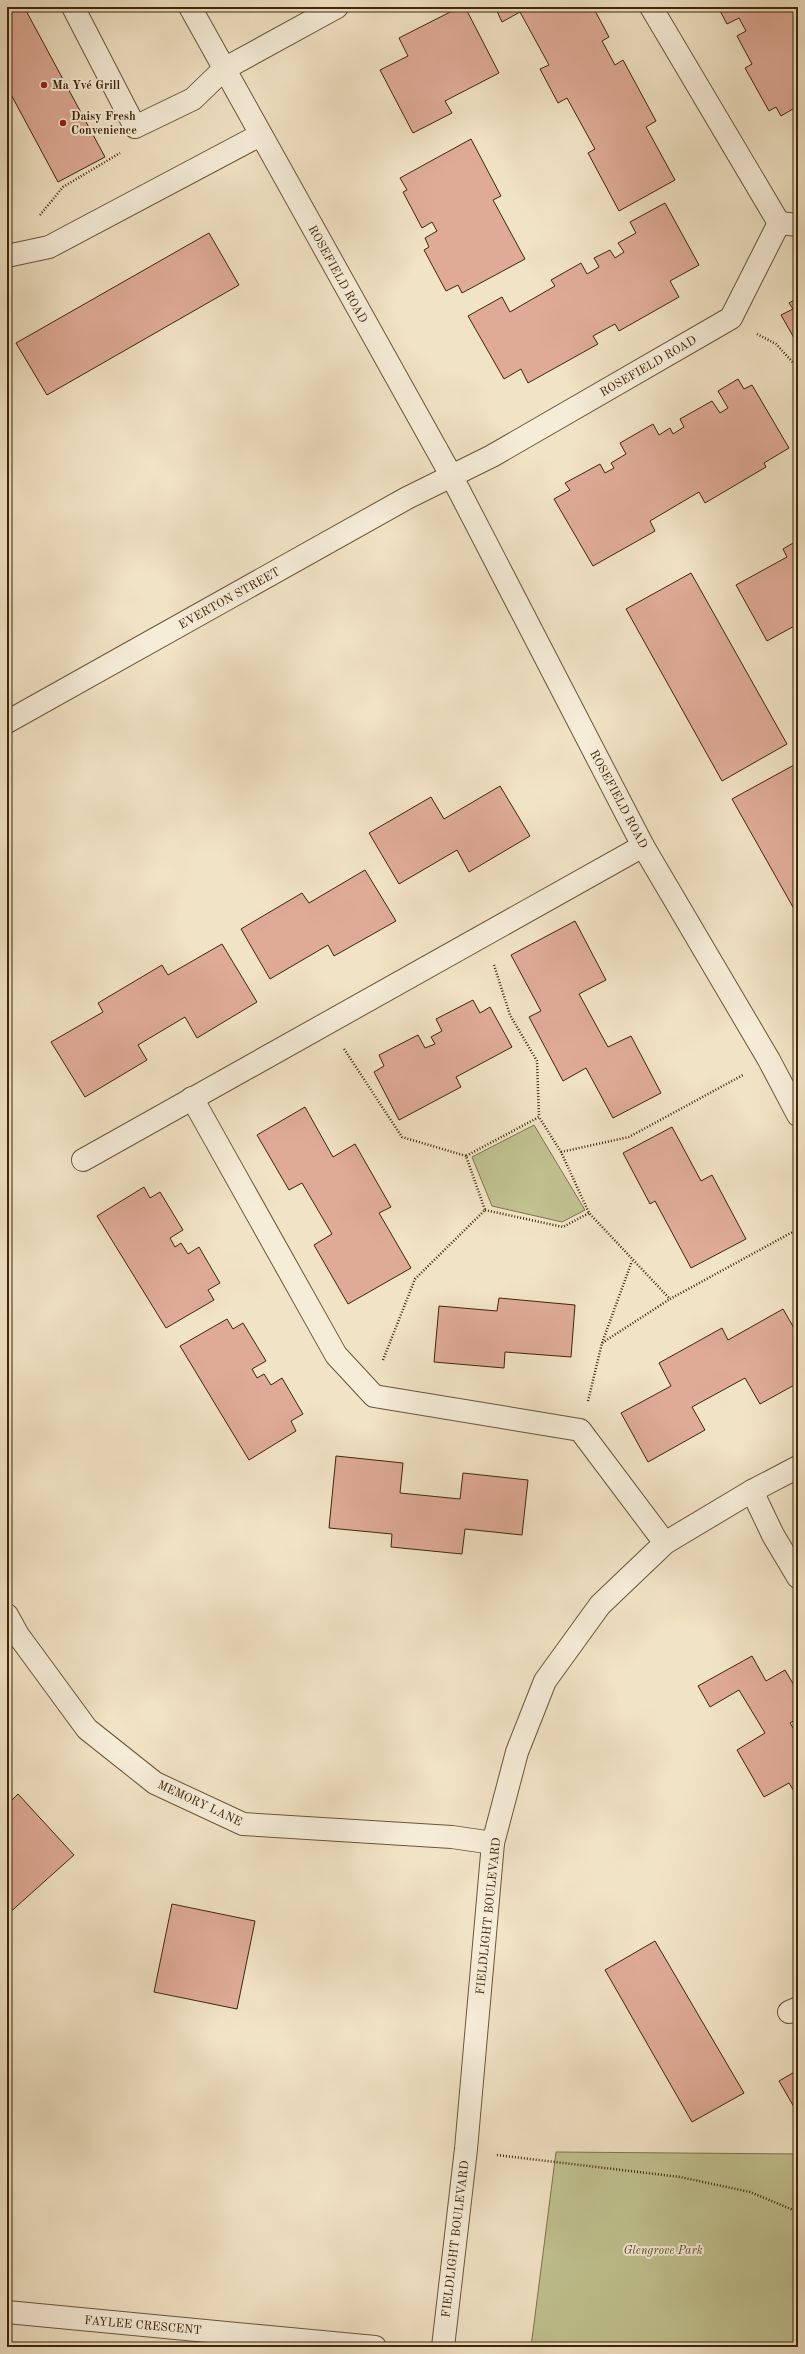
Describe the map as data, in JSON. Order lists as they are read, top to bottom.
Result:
{
  "streets": {
    "street": [
      "ROSEFIELD ROAD",
      "EVERTON STREET",
      "MEMORY LANE",
      "FIELDLIGHT BOULEVARD",
      "FAYLEE CRESCENT"
    ]
  },
  "crossings": [
    ["ROSEFIELD ROAD", "EVERTON STREET"],
    ["MEMORY LANE", "FIELDLIGHT BOULEVARD"]
  ],
  "parks": ["Glengrove Park"],
  "places": ["Ma Yvé Grill", "Daisy Fresh Convenience"]
}
